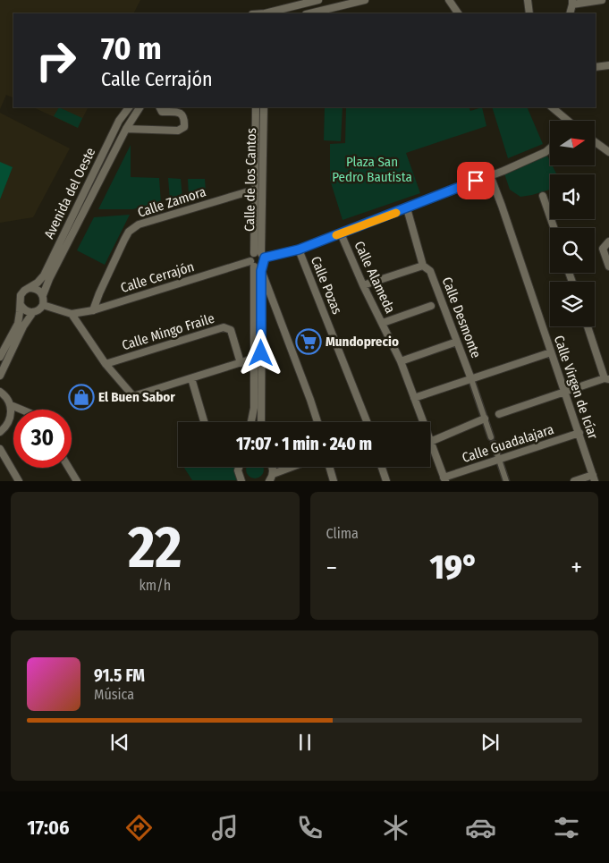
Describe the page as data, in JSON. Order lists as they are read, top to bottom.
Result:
{
  "streets": {
    "street": [
      "Calle de los Cantos",
      "Avenida del Oeste",
      "Calle Zamora",
      "Calle Cerrajón",
      "Calle Alameda",
      "Calle Pozas",
      "Calle Desmonte",
      "Calle Mingo Fraile",
      "Calle Virgen de Icíar",
      "Calle Guadalajara"
    ]
  },
  "crossings": [
    ["Calle de los Cantos", "Calle Zamora"],
    ["Calle Zamora", "Calle Cerrajón"],
    ["Calle Alameda", "Calle Guadalajara"],
    ["Calle Virgen de Icíar", "Calle Guadalajara"]
  ],
  "parks": ["Plaza San Pedro Bautista"],
  "places": {
    "supermarket": ["Mundoprecio"],
    "shop": ["El Buen Sabor"]
  },
  "north": "right",
  "page": {
    "turn": ["70 m", "Calle Cerrajón"],
    "limit": "30",
    "trip": "17:07 · 1 min · 240 m",
    "tile": [
      ["22", "km/h"],
      "Clima"
    ],
    "heat": ["−", "19°", "+"],
    "song": ["91.5 FM", "Música"],
    "tabs": "17:06"
  }
}
